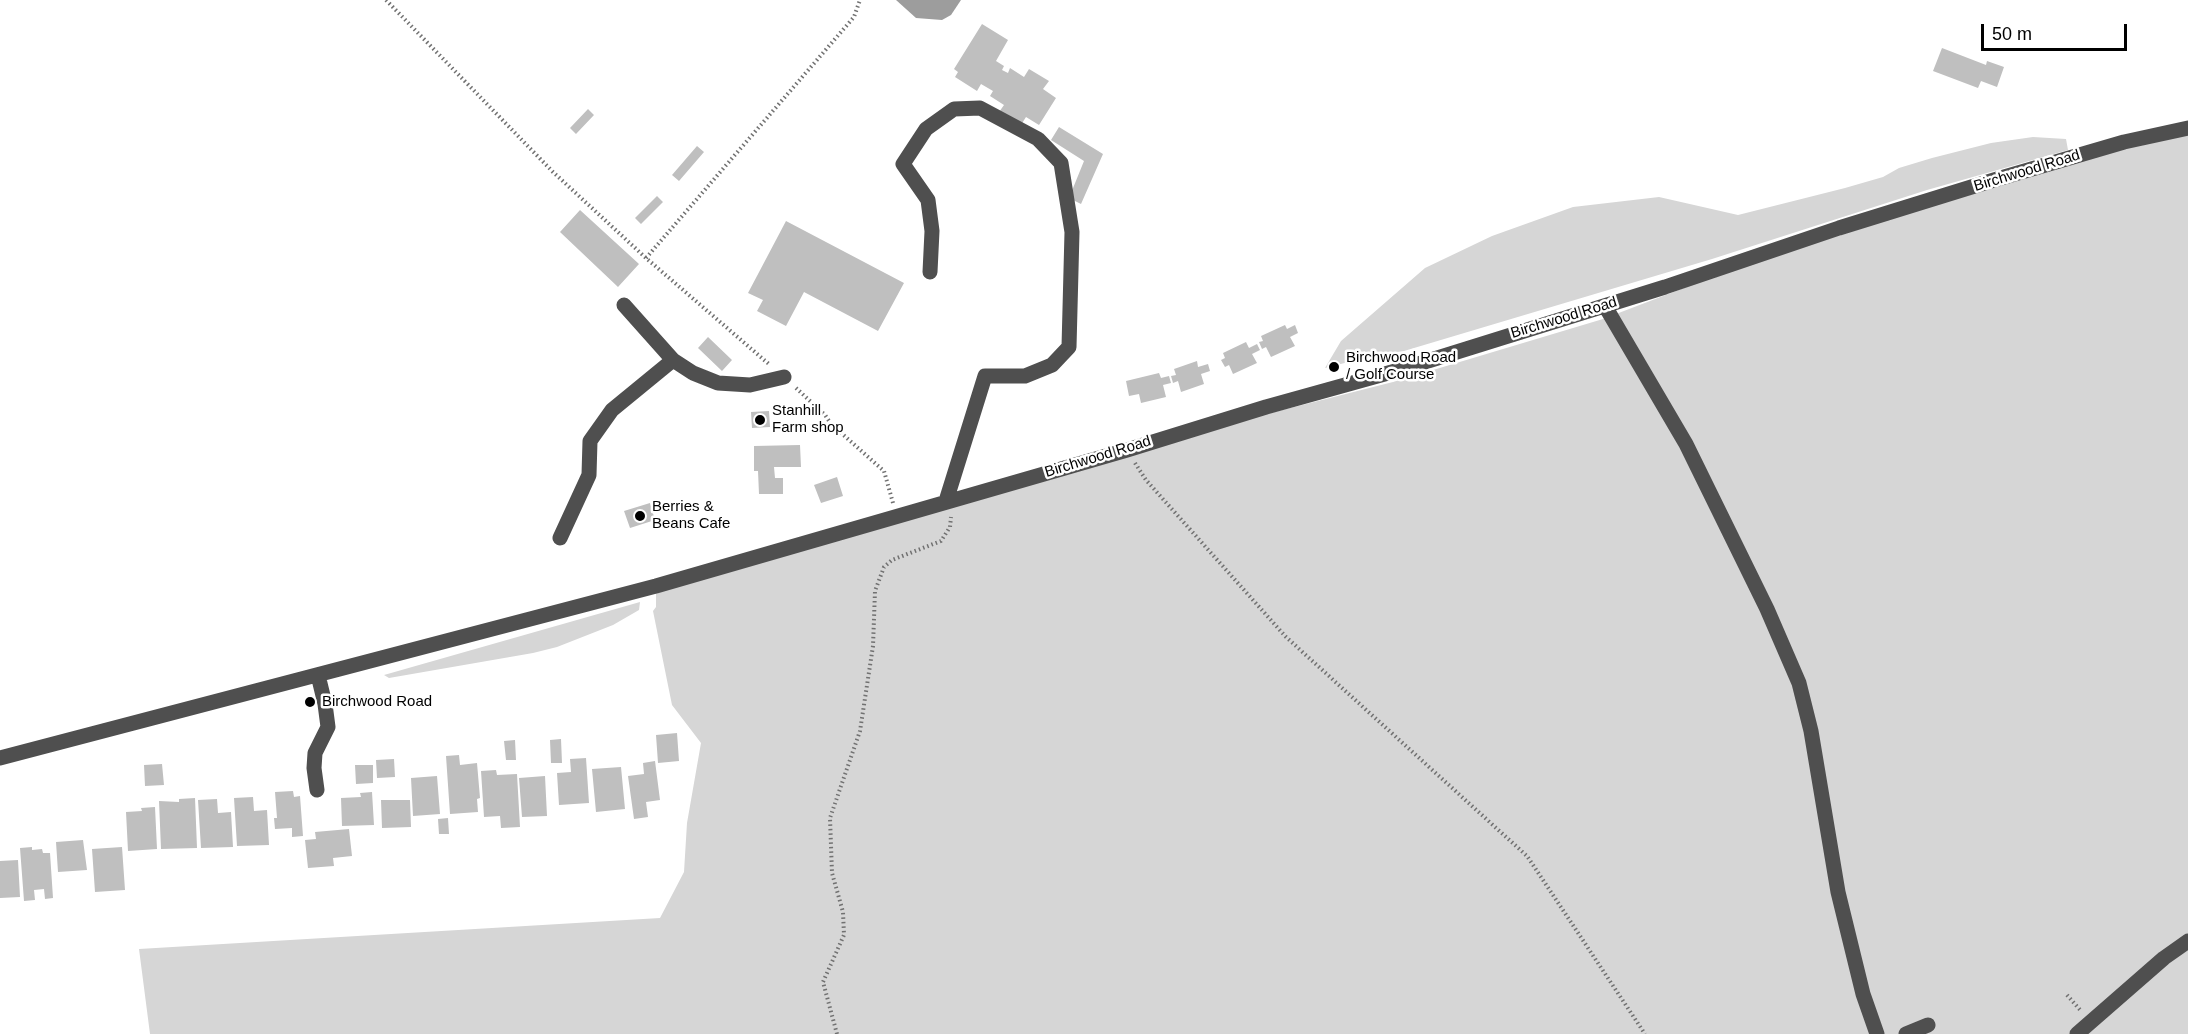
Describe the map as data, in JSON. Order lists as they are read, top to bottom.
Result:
{
  "streets": {
    "street": ["Birchwood Road"]
  },
  "places": [
    "Birchwood Road / Golf Course",
    "Stanhill Farm shop",
    "Berries & Beans Cafe",
    "Birchwood Road"
  ],
  "scale_bar": "50 m"
}
